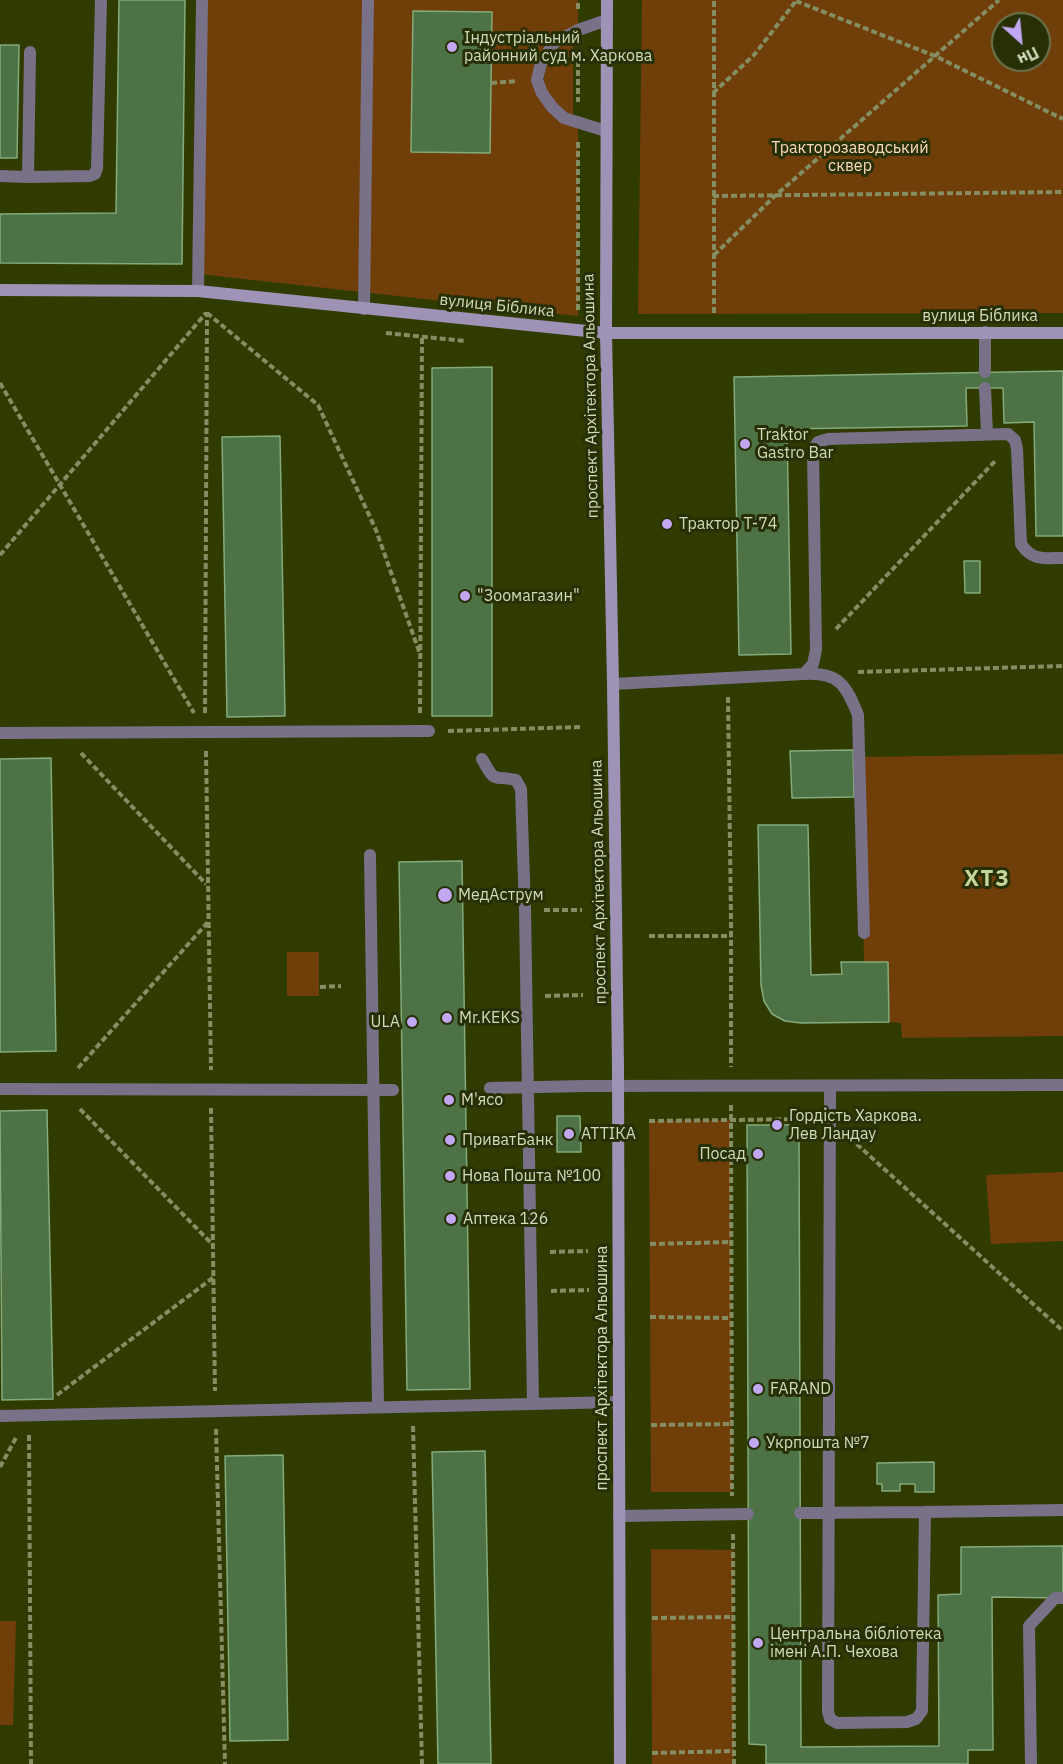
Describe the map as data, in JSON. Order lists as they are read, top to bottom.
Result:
{
  "streets": {
    "street": ["вулиця Біблика", "проспект Архітектора Альошина"]
  },
  "crossings": [
    ["вулиця Біблика", "проспект Архітектора Альошина"]
  ],
  "districts": ["ХТЗ"],
  "parks": ["Тракторозаводський сквер"],
  "places": [
    "Індустріальний районний суд м. Харкова",
    "Traktor Gastro Bar",
    "Трактор Т-74",
    "\"Зоомагазин\"",
    "МедАструм",
    "Mr.KEKS",
    "ULA",
    "М'ясо",
    "Гордість Харкова. Лев Ландау",
    "АТТІКА",
    "ПриватБанк",
    "Посад",
    "Нова Пошта №100",
    "Аптека 126",
    "FARAND",
    "Укрпошта №7",
    "Центральна бібліотека імені А.П. Чехова"
  ],
  "north": "bottom right"
}
